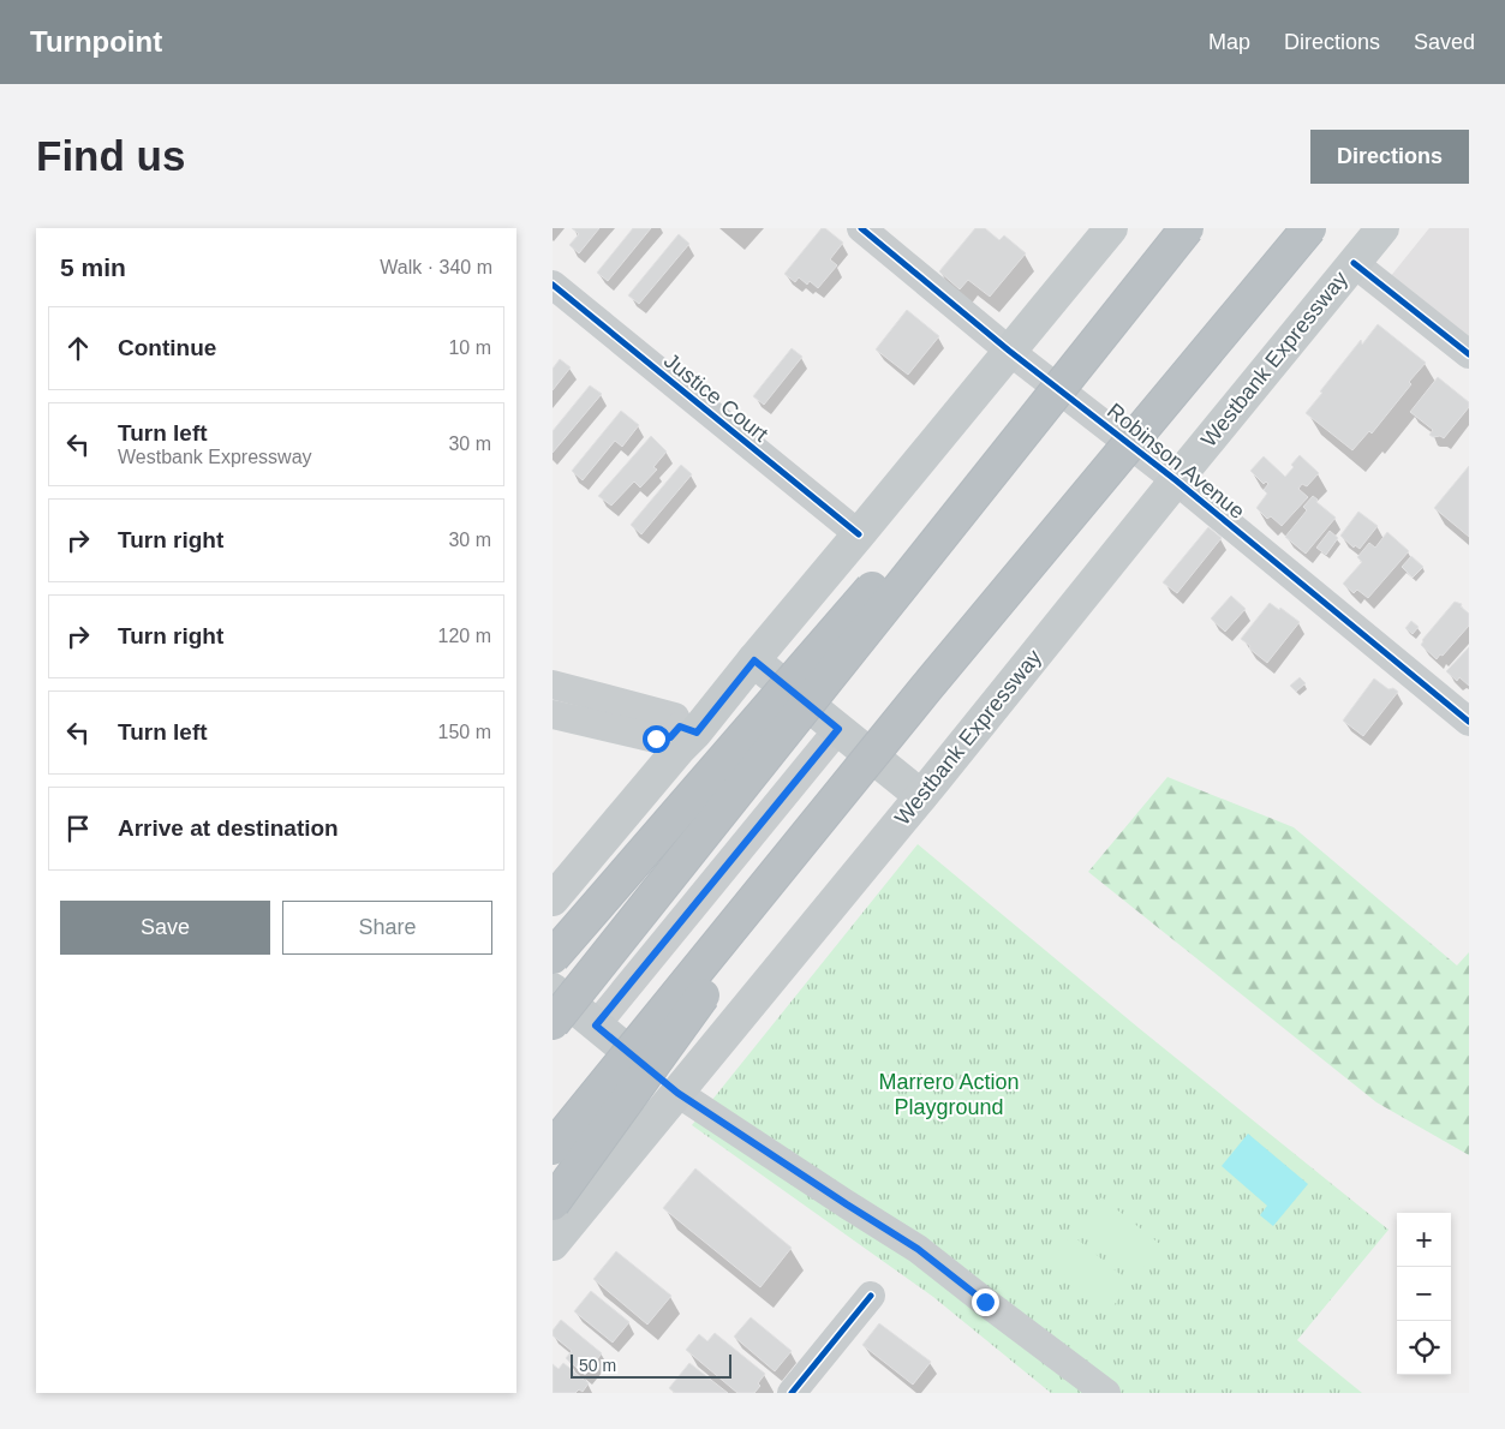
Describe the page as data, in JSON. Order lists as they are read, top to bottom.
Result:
{
  "streets": {
    "main road": ["Westbank Expressway"],
    "street": ["Justice Court", "Robinson Avenue"]
  },
  "crossings": [
    ["Westbank Expressway", "Robinson Avenue"]
  ],
  "parks": ["Marrero Action Playground"],
  "scale_bar": "50 m",
  "page": {
    "header": "Turnpoint",
    "nav": ["Map", "Directions", "Saved"],
    "buttons": [
      "Directions",
      ["Save", "Share"]
    ],
    "title": "Find us",
    "heading": ["5 min", "Walk · 340 m"],
    "list": [
      ["Continue", "10 m"],
      ["Turn left", "Westbank Expressway", "30 m"],
      ["Turn right", "30 m"],
      ["Turn right", "120 m"],
      ["Turn left", "150 m"],
      "Arrive at destination"
    ],
    "map_buttons": ["+", "−"],
    "scale": "50 m"
  }
}
